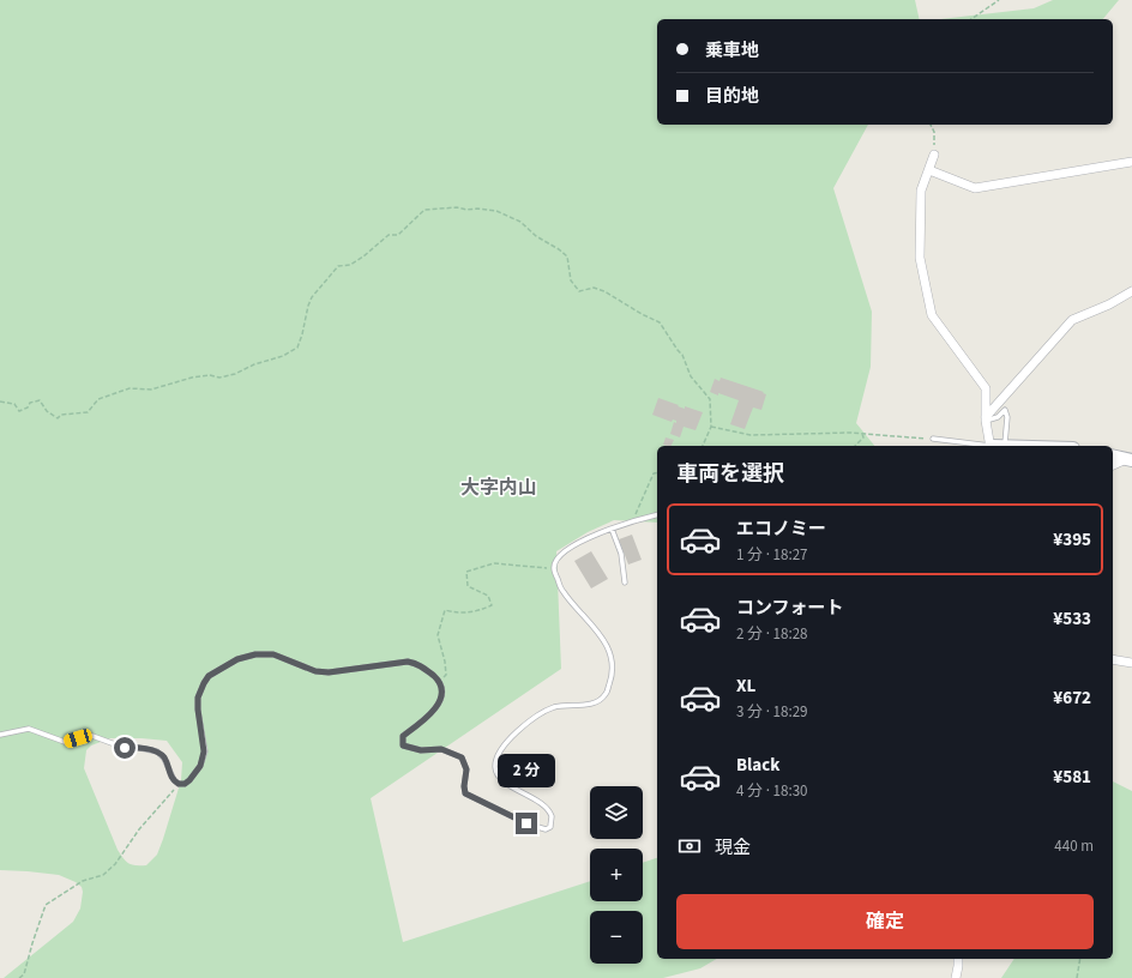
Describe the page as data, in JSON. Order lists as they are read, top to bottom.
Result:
{
  "districts": ["大字内山"],
  "page": {
    "banner": ["乗車地", "目的地"],
    "heading": "車両を選択",
    "list": [
      {
        "name": "エコノミー",
        "note": "1 分 · 18:27",
        "value": "¥395"
      },
      {
        "name": "コンフォート",
        "note": "2 分 · 18:28",
        "value": "¥533"
      },
      {
        "name": "XL",
        "note": "3 分 · 18:29",
        "value": "¥672"
      },
      {
        "name": "Black",
        "note": "4 分 · 18:30",
        "value": "¥581"
      }
    ],
    "bubble": "2 分",
    "map_buttons": ["+", "−"],
    "pay": ["現金", "440 m"],
    "buttons": "確定"
  }
}
